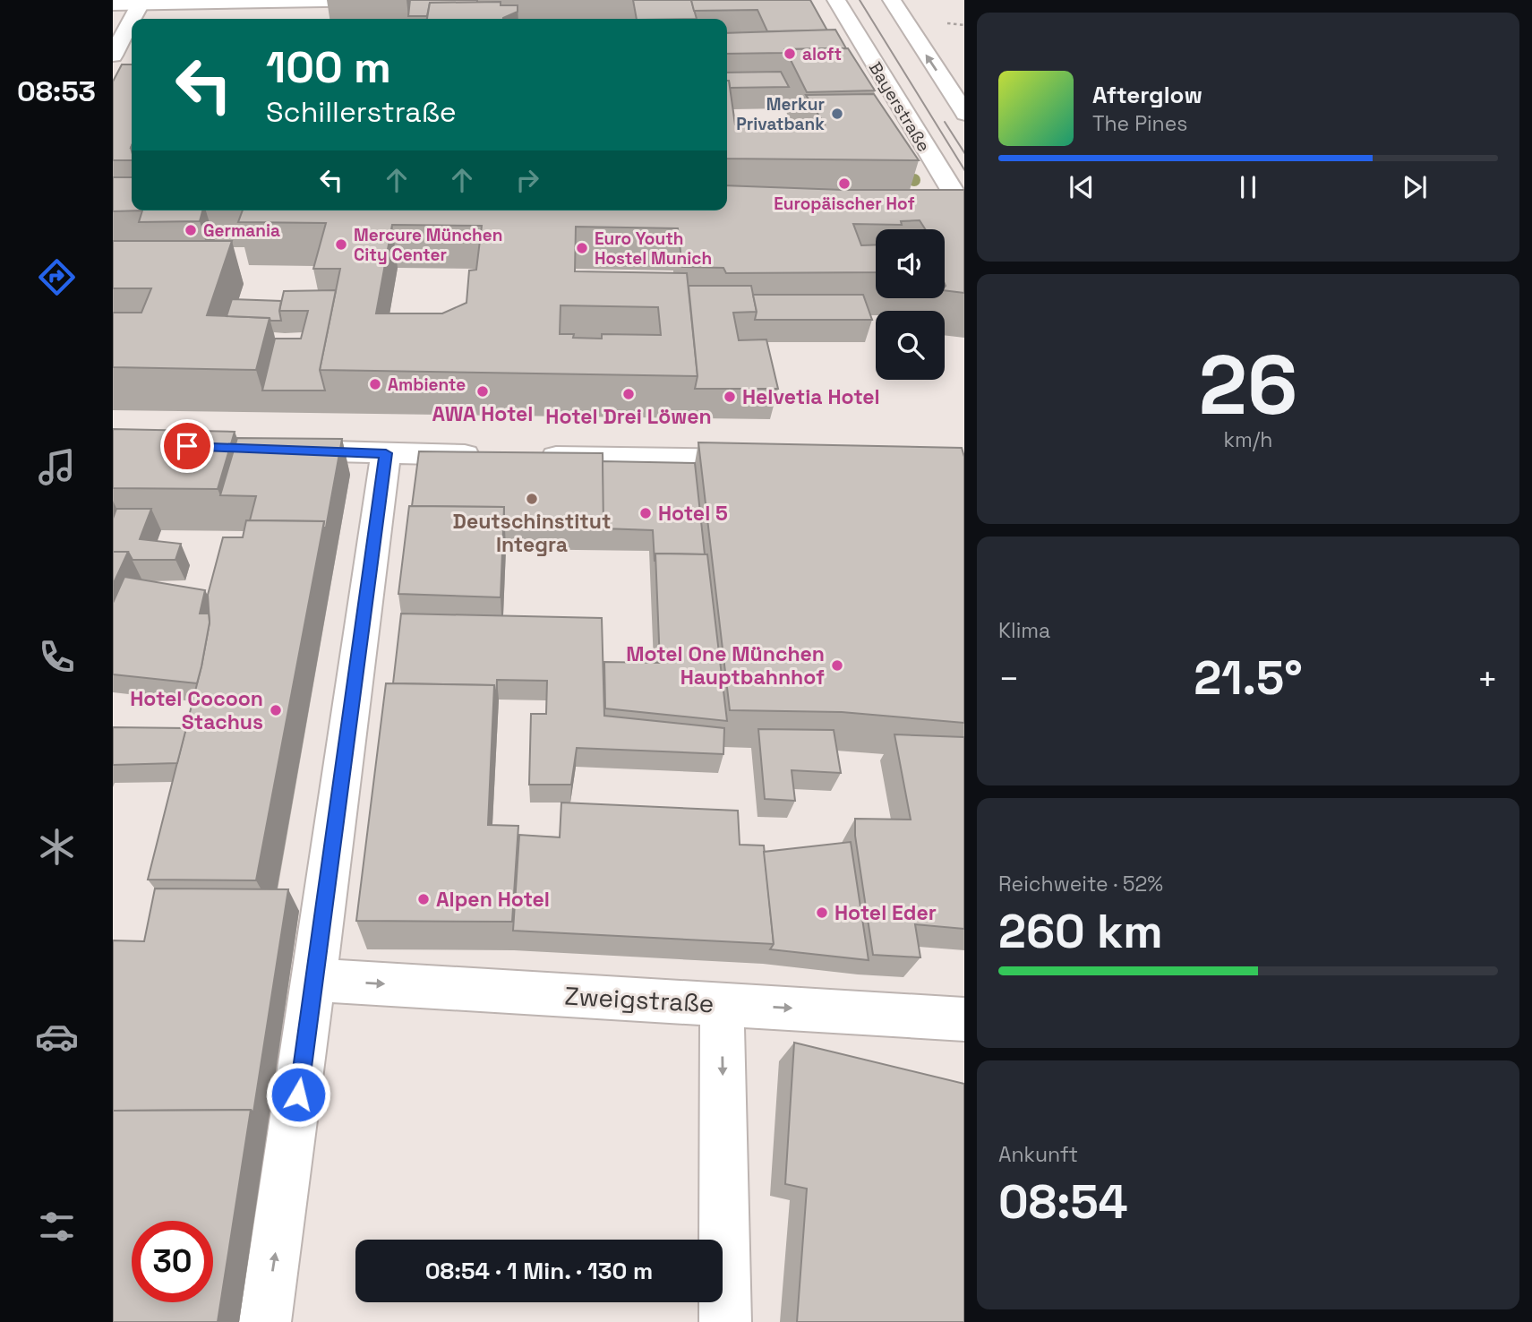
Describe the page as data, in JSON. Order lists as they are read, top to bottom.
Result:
{
  "streets": {
    "street": ["Bayerstraße", "Zweigstraße"]
  },
  "one_way": ["Zweigstraße"],
  "places": [
    "aloft",
    "Merkur Privatbank",
    "Europäischer Hof",
    "Germania",
    "Mercure München City Center",
    "Euro Youth Hostel Munich",
    "Ambiente",
    "AWA Hotel",
    "Hotel Drei Löwen",
    "Helvetia Hotel",
    "Deutschinstitut Integra",
    "Hotel 5",
    "Motel One München Hauptbahnhof",
    "Hotel Cocoon Stachus",
    "Alpen Hotel",
    "Hotel Eder"
  ],
  "page": {
    "tabs": "08:53",
    "turn": ["100 m", "Schillerstraße"],
    "song": ["Afterglow", "The Pines"],
    "tile": [
      ["26", "km/h"],
      "Klima",
      ["Reichweite · 52%", "260 km"],
      ["Ankunft", "08:54"]
    ],
    "heat": ["−", "21.5°", "+"],
    "limit": "30",
    "trip": "08:54 · 1 Min. · 130 m"
  }
}
